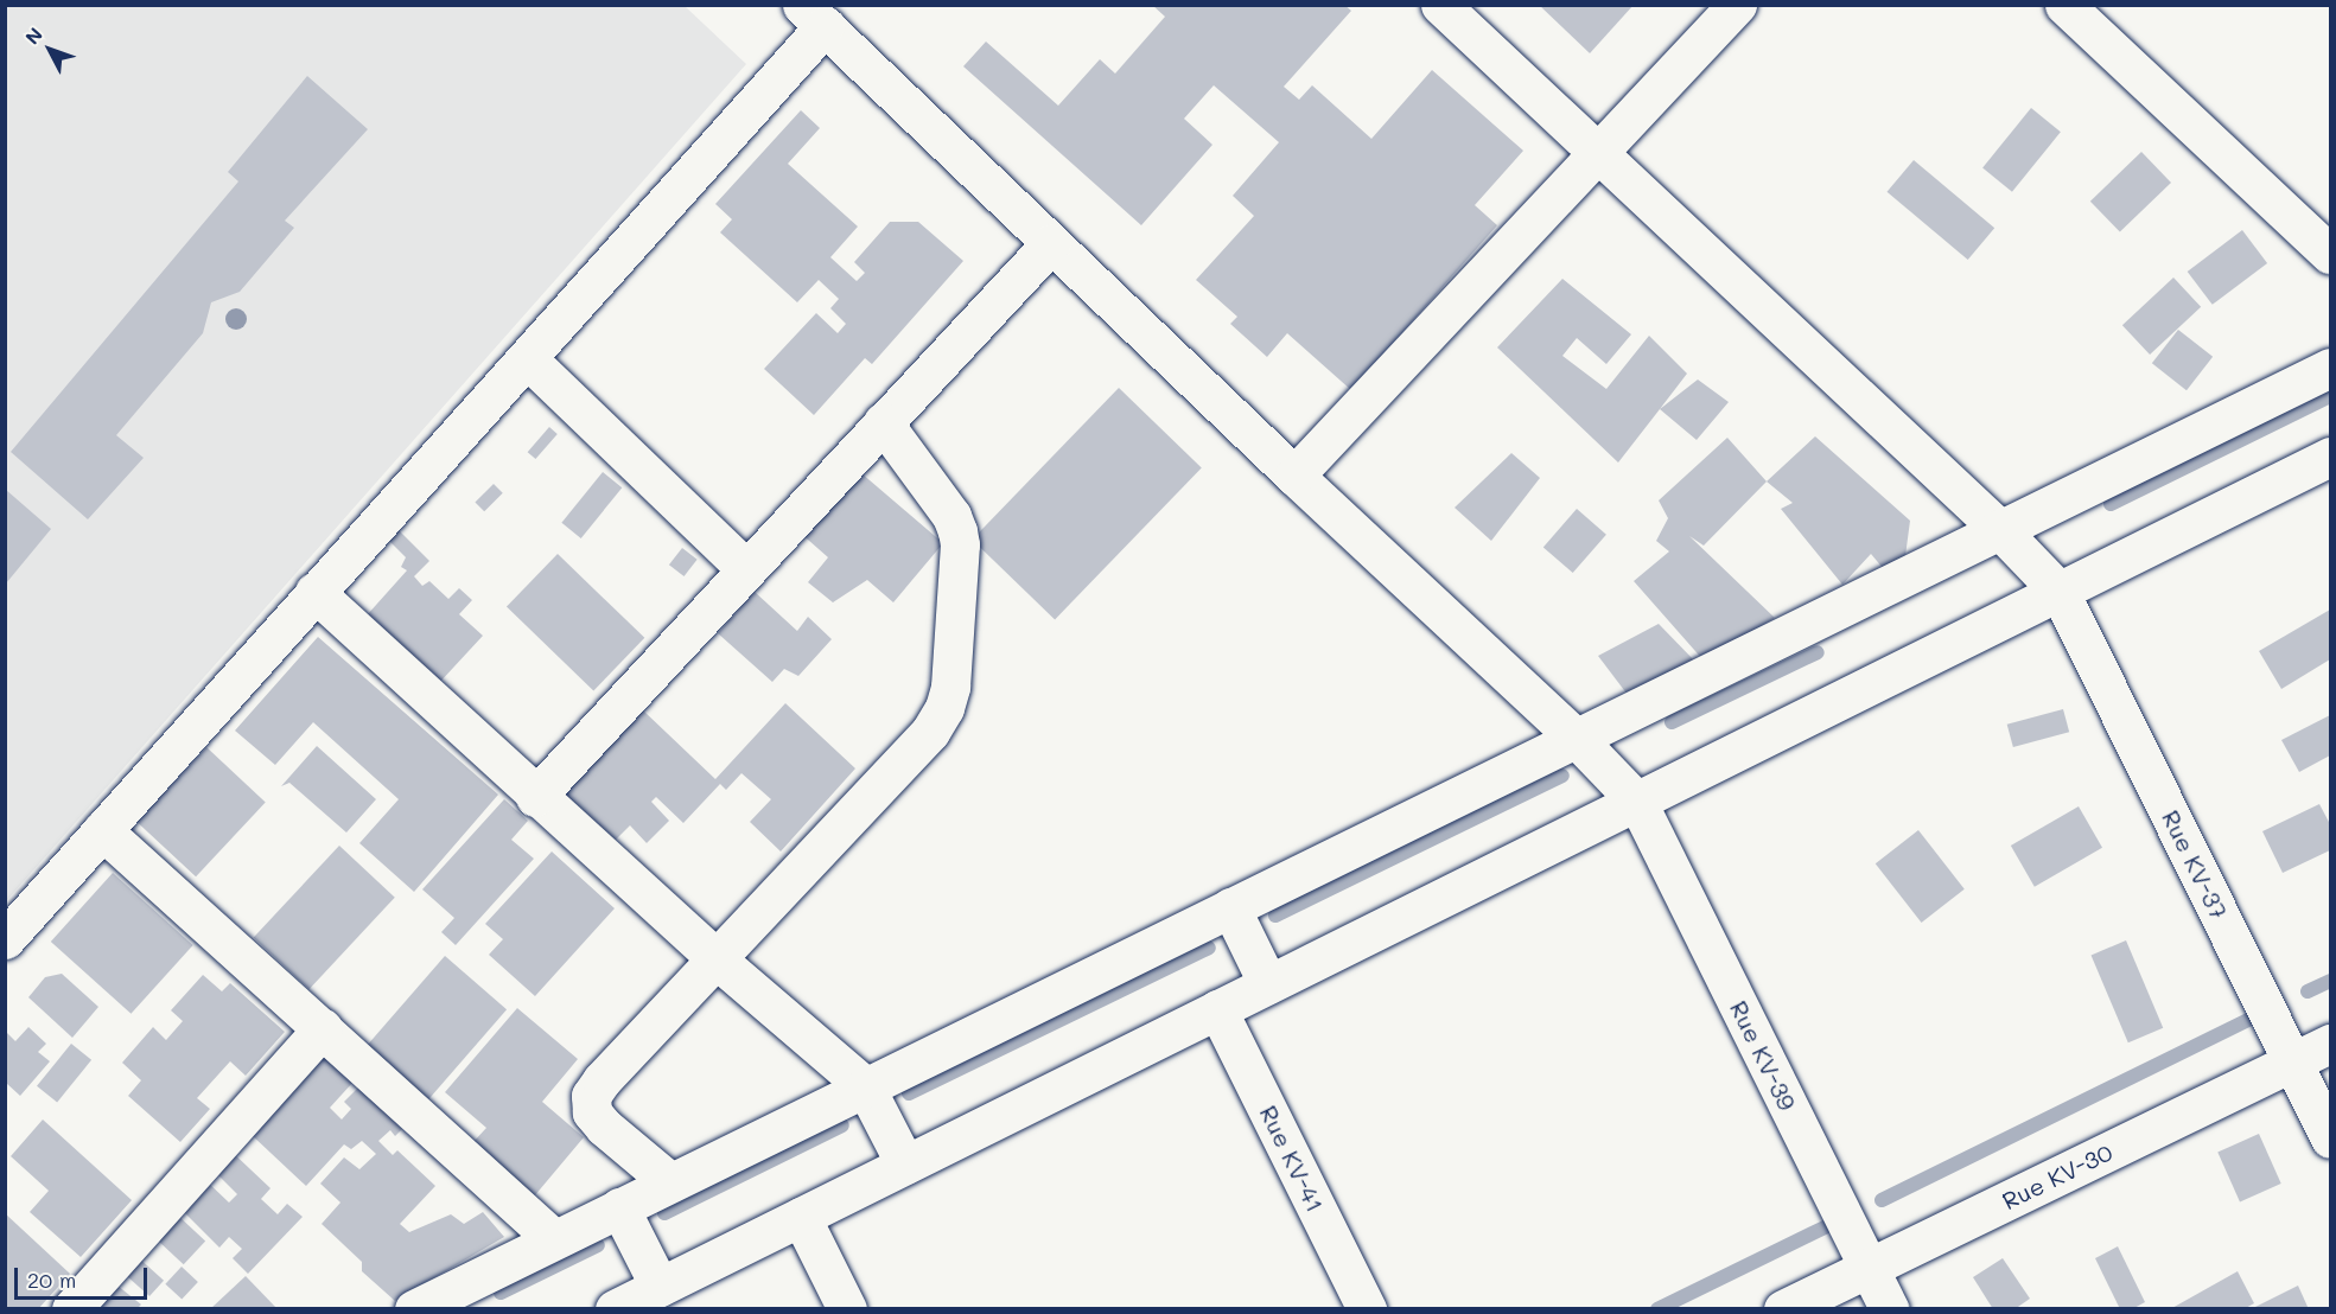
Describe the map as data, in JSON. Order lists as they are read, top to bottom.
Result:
{
  "streets": {
    "street": [
      "Rue KV-37",
      "Rue KV-39",
      "Rue KV-41",
      "Rue KV-30"
    ]
  },
  "crossings": [
    ["Rue KV-37", "Rue KV-30"],
    ["Rue KV-39", "Rue KV-30"]
  ],
  "scale_bar": "20 m",
  "north": "top left"
}
